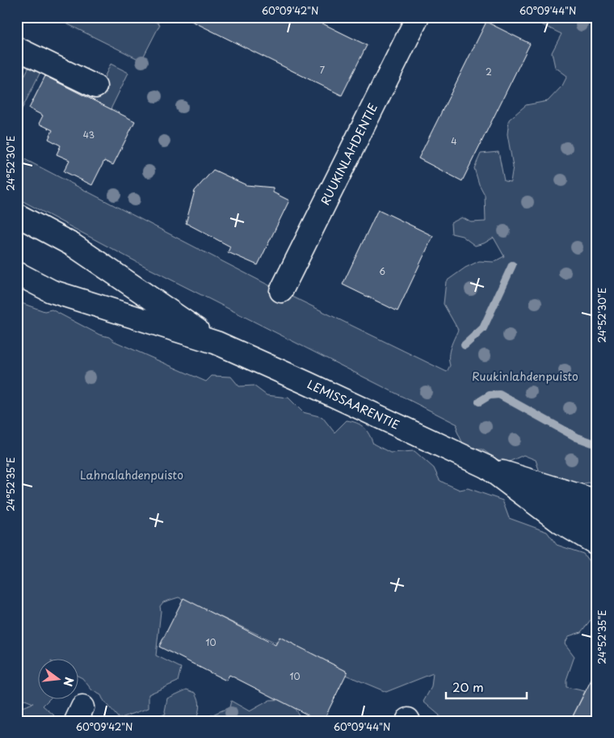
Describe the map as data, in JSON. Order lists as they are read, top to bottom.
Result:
{
  "streets": {
    "main road": ["RUUKINLAHDENTIE", "LEMISSAARENTIE"]
  },
  "parks": ["Ruukinlahdenpuisto", "Lahnalahdenpuisto"],
  "house_numbers": [
    "7",
    "2",
    "43",
    "4",
    "6",
    "10",
    "10"
  ],
  "scale_bar": "20 m",
  "north": "right",
  "coordinates": [
    "60°09'42\"N",
    "60°09'44\"N",
    "24°52'30\"E",
    "24°52'35\"E"
  ]
}
